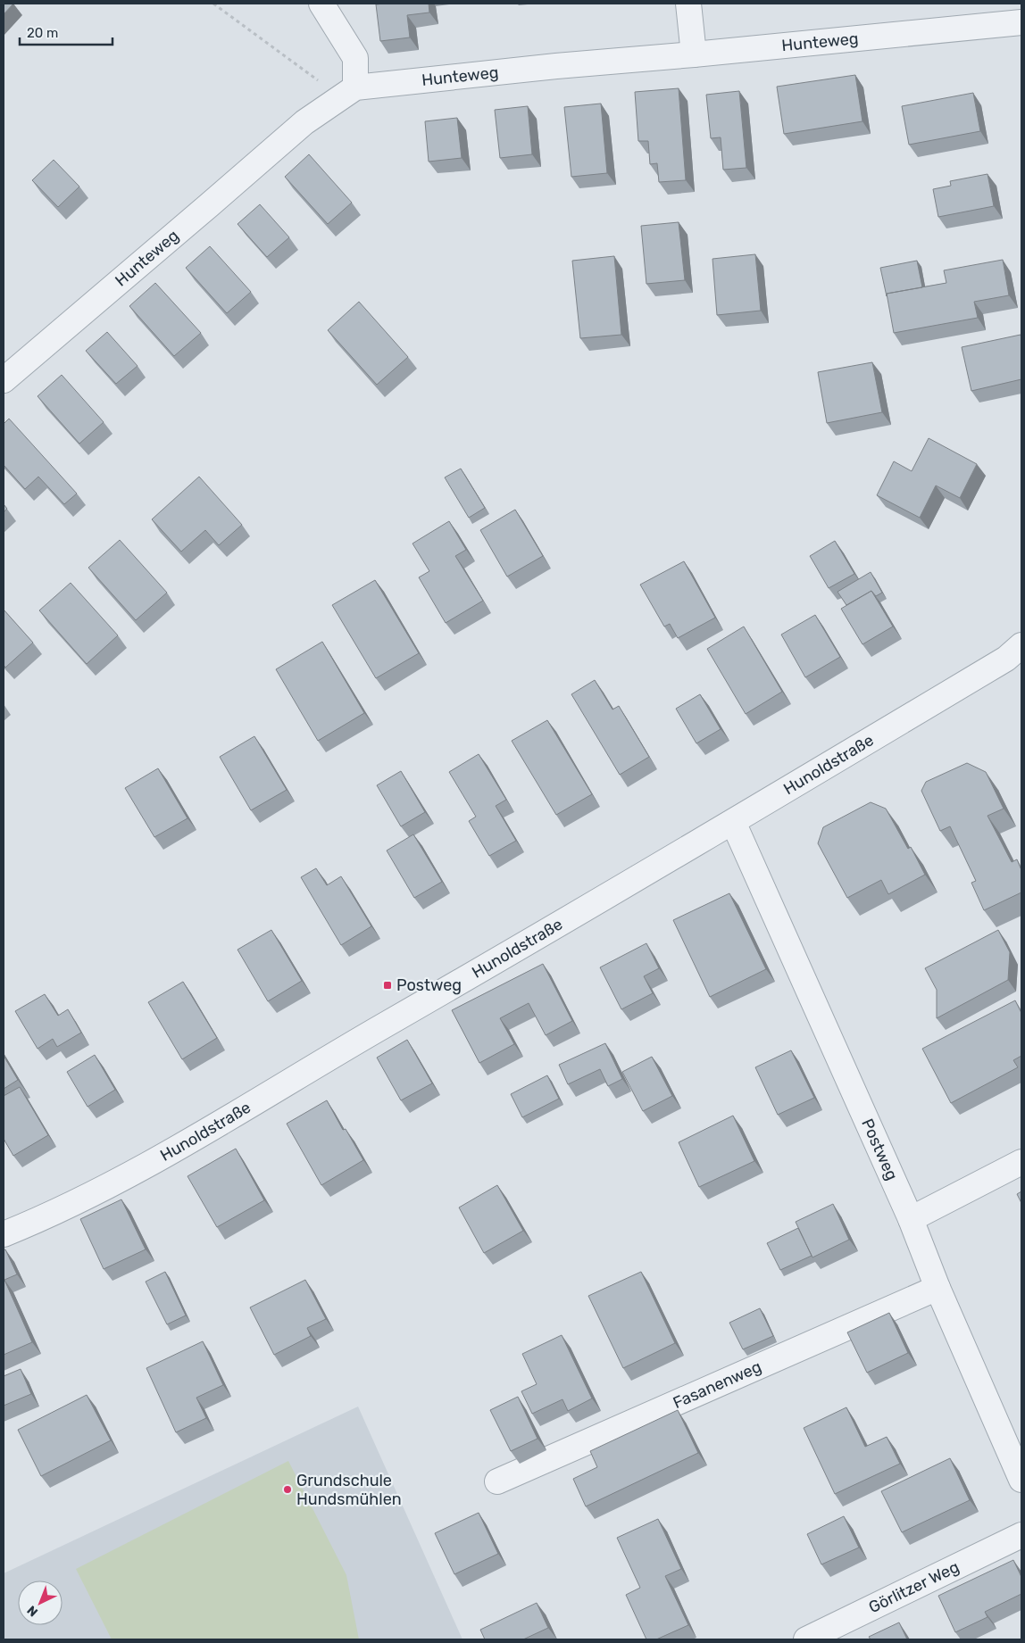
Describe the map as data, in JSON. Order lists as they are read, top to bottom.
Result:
{
  "streets": {
    "street": [
      "Hunteweg",
      "Hunoldstraße",
      "Postweg",
      "Fasanenweg",
      "Görlitzer Weg"
    ]
  },
  "crossings": [
    ["Hunoldstraße", "Postweg"],
    ["Postweg", "Fasanenweg"]
  ],
  "places": {
    "transit": ["Postweg"],
    "other": ["Grundschule Hundsmühlen"]
  },
  "scale_bar": "20 m",
  "north": "bottom left"
}
